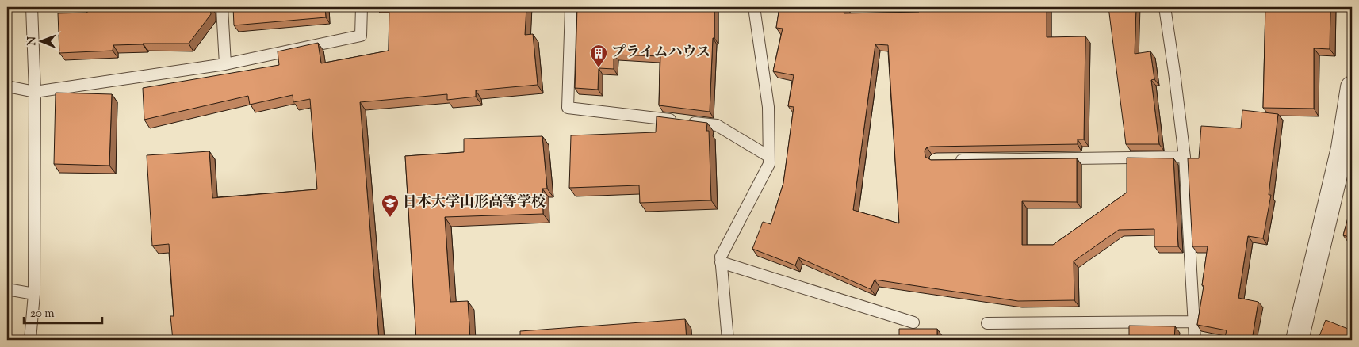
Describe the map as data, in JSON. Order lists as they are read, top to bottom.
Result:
{
  "places": {
    "building": ["プライムハウス"],
    "school or university": ["日本大学山形高等学校"]
  },
  "scale_bar": "20 m",
  "north": "left"
}
